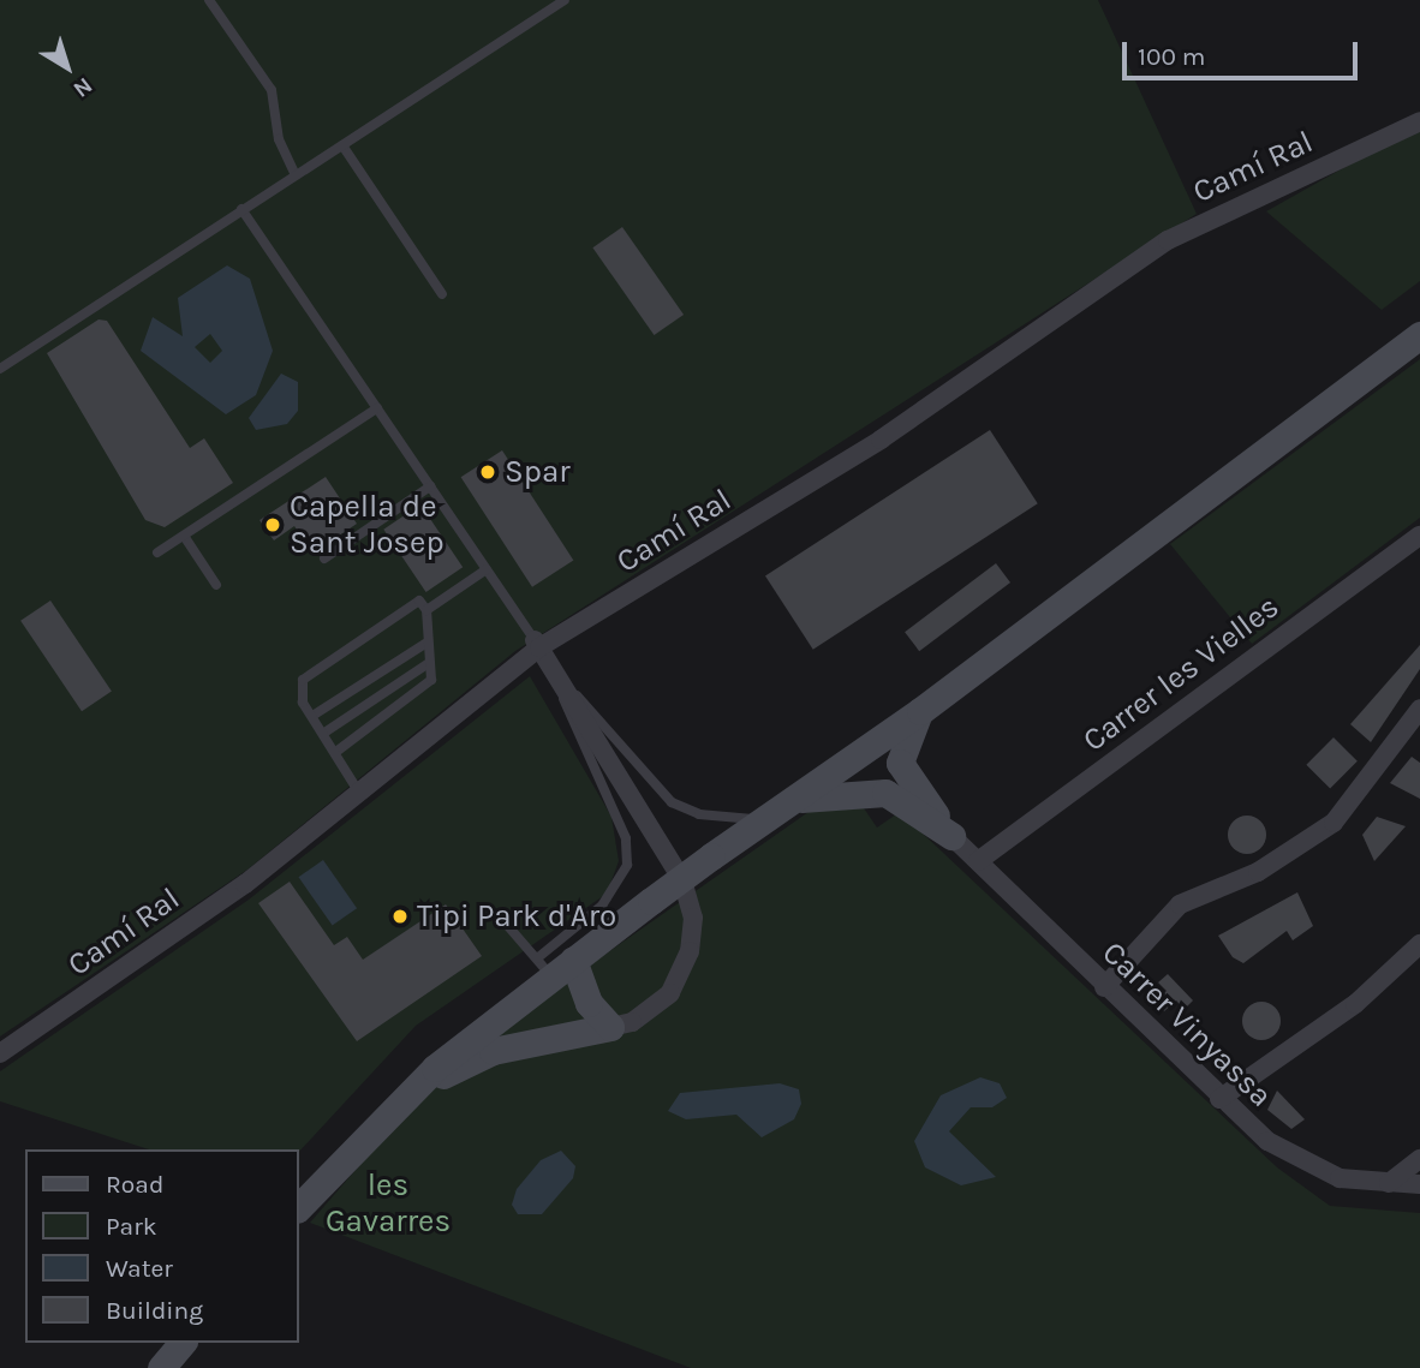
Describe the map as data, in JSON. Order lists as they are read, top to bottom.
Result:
{
  "streets": {
    "street": ["Camí Ral", "Carrer les Vielles", "Carrer Vinyassa"]
  },
  "crossings": [
    ["Carrer les Vielles", "Carrer Vinyassa"]
  ],
  "parks": ["les Gavarres"],
  "places": ["Spar", "Capella de Sant Josep", "Tipi Park d'Aro"],
  "legend": [
    "Road",
    "Park",
    "Water",
    "Building"
  ],
  "scale_bar": "100 m",
  "north": "bottom right"
}
